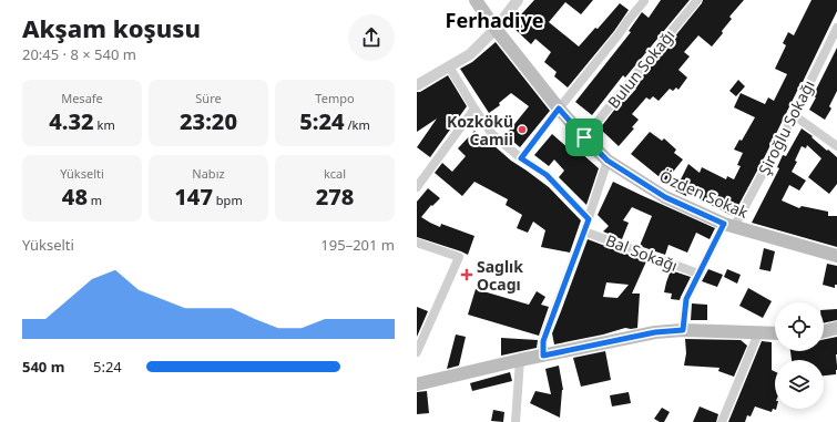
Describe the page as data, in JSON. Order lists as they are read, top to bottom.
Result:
{
  "streets": {
    "main road": ["Özden Sokak"],
    "street": ["Bulun Sokağı", "Şiroğlu Sokağı", "Bal Sokağı"]
  },
  "crossings": [
    ["Bulun Sokağı", "Özden Sokak"],
    ["Şiroğlu Sokağı", "Özden Sokak"],
    ["Şiroğlu Sokağı", "Bal Sokağı"]
  ],
  "districts": ["Ferhadiye"],
  "places": {
    "other": ["Kozkökü Camii"],
    "health": ["Saglık Ocagı"]
  },
  "page": {
    "heading": ["Akşam koşusu", "20:45 · 8 × 540 m"],
    "stats": [
      ["Mesafe", "4.32 km"],
      ["Süre", "23:20"],
      ["Tempo", "5:24 /km"],
      ["Yükselti", "48 m"],
      ["Nabız", "147 bpm"],
      ["kcal", "278"]
    ],
    "chart": ["Yükselti", "195–201 m"],
    "list": [
      {
        "name": "540 m",
        "note": "5:24"
      }
    ]
  }
}
